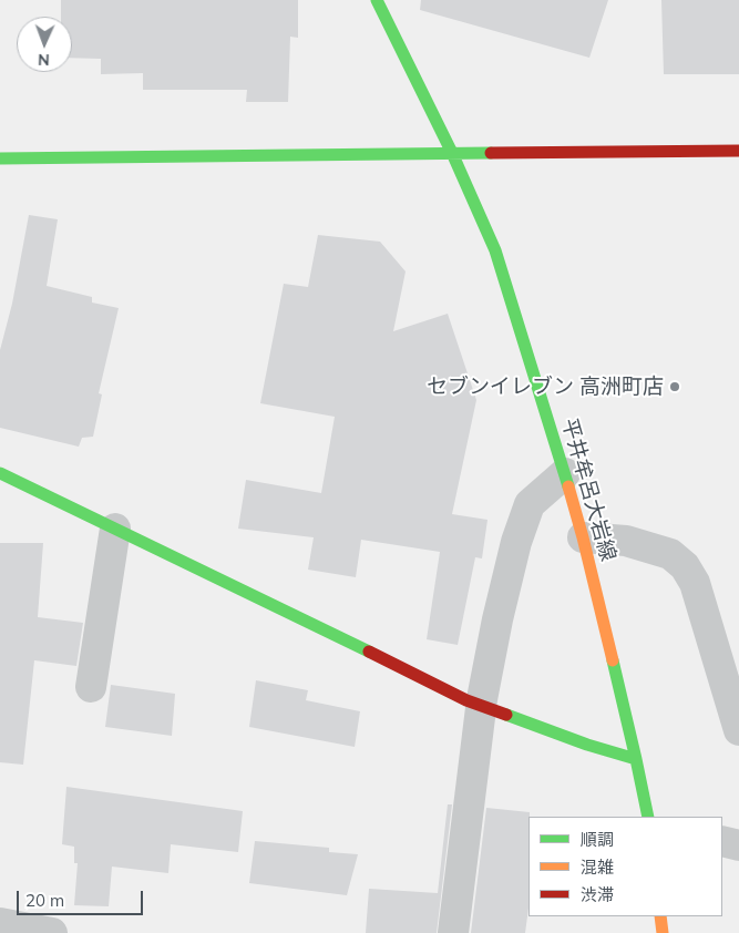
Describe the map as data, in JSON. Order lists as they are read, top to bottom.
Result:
{
  "streets": {
    "street": ["平井牟呂大岩線"]
  },
  "places": ["セブンイレブン 高洲町店"],
  "legend": ["順調", "混雑", "渋滞"],
  "scale_bar": "20 m",
  "north": "bottom"
}
